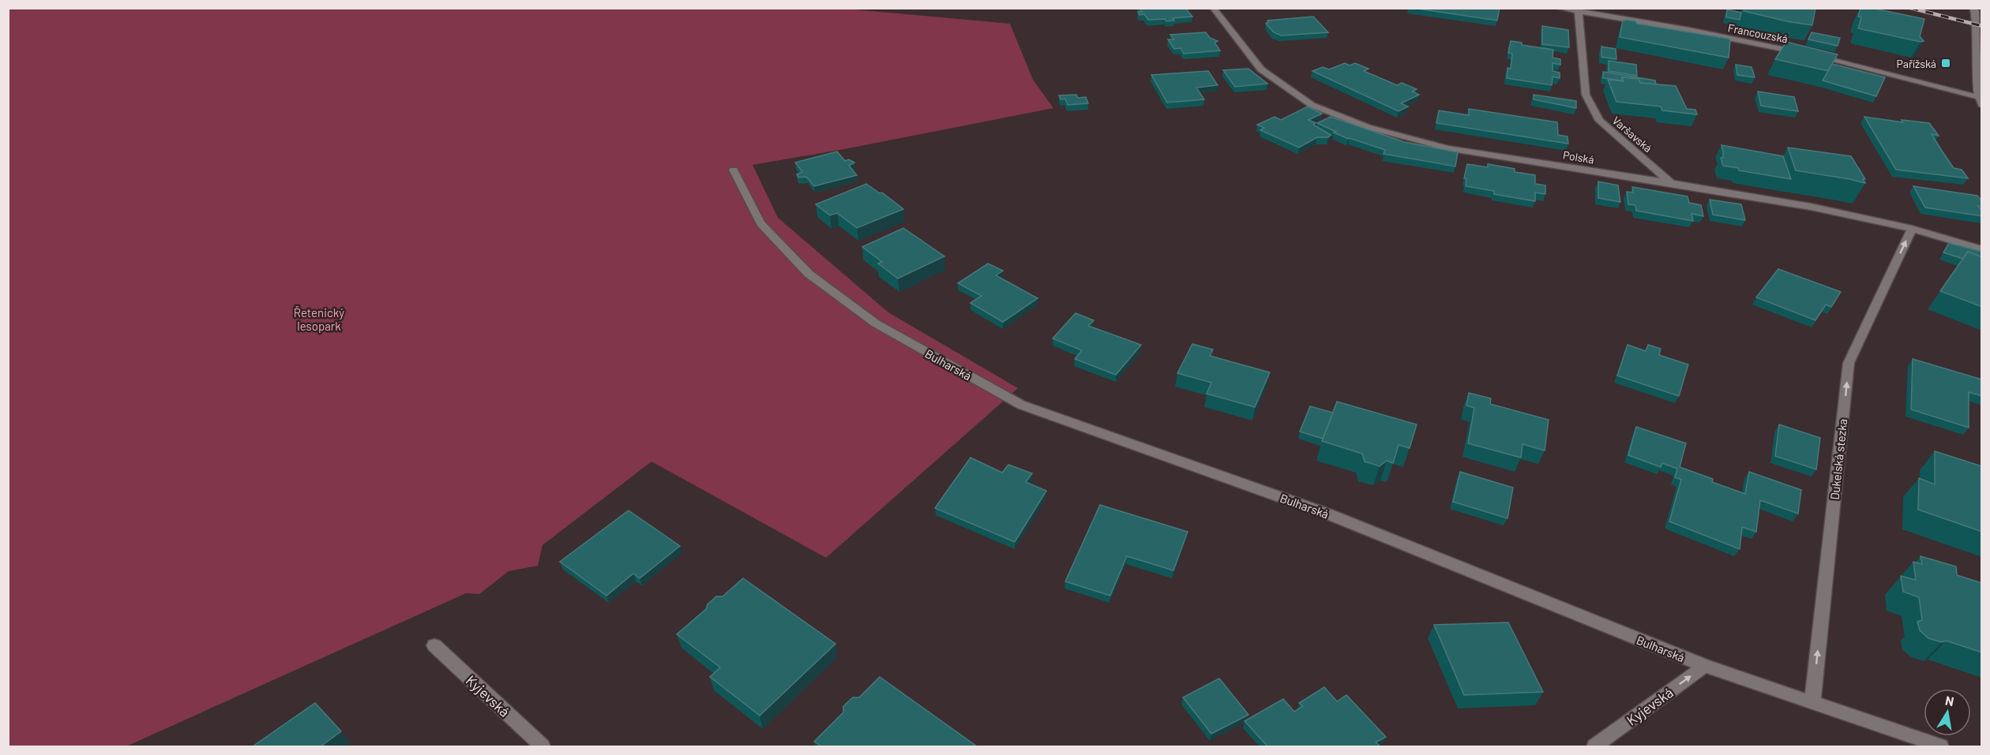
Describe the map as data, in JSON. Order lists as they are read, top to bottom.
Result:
{
  "streets": {
    "street": [
      "Francouzská",
      "Varšavská",
      "Polská",
      "Bulharská",
      "Dukelská stezka",
      "Kyjevská"
    ]
  },
  "crossings": [
    ["Francouzská", "Varšavská"],
    ["Varšavská", "Polská"],
    ["Polská", "Dukelská stezka"],
    ["Bulharská", "Dukelská stezka"],
    ["Bulharská", "Kyjevská"]
  ],
  "one_way": ["Dukelská stezka", "Kyjevská"],
  "parks": ["Řetenický lesopark"],
  "places": {
    "transit": ["Pařížská"]
  },
  "north": "top"
}
